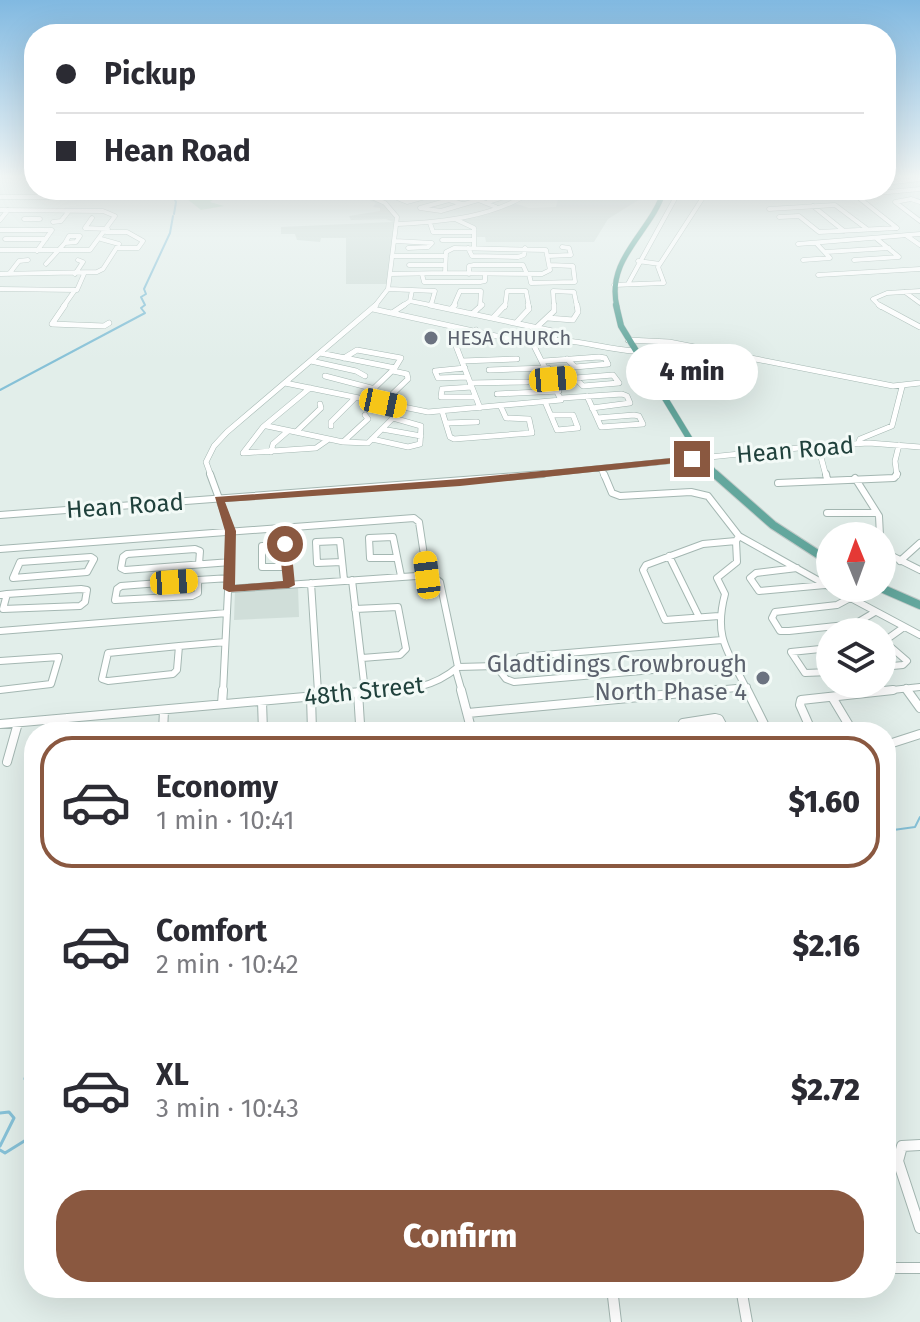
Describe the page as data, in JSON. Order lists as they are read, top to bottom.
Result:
{
  "streets": {
    "street": ["Hean Road", "48th Street"]
  },
  "places": ["HESA CHURCh", "Gladtidings Crowbrough North Phase 4"],
  "north": "top",
  "page": {
    "banner": ["Pickup", "Hean Road"],
    "bubble": "4 min",
    "list": [
      {
        "name": "Economy",
        "note": "1 min · 10:41",
        "value": "$1.60"
      },
      {
        "name": "Comfort",
        "note": "2 min · 10:42",
        "value": "$2.16"
      },
      {
        "name": "XL",
        "note": "3 min · 10:43",
        "value": "$2.72"
      }
    ],
    "buttons": "Confirm"
  }
}
